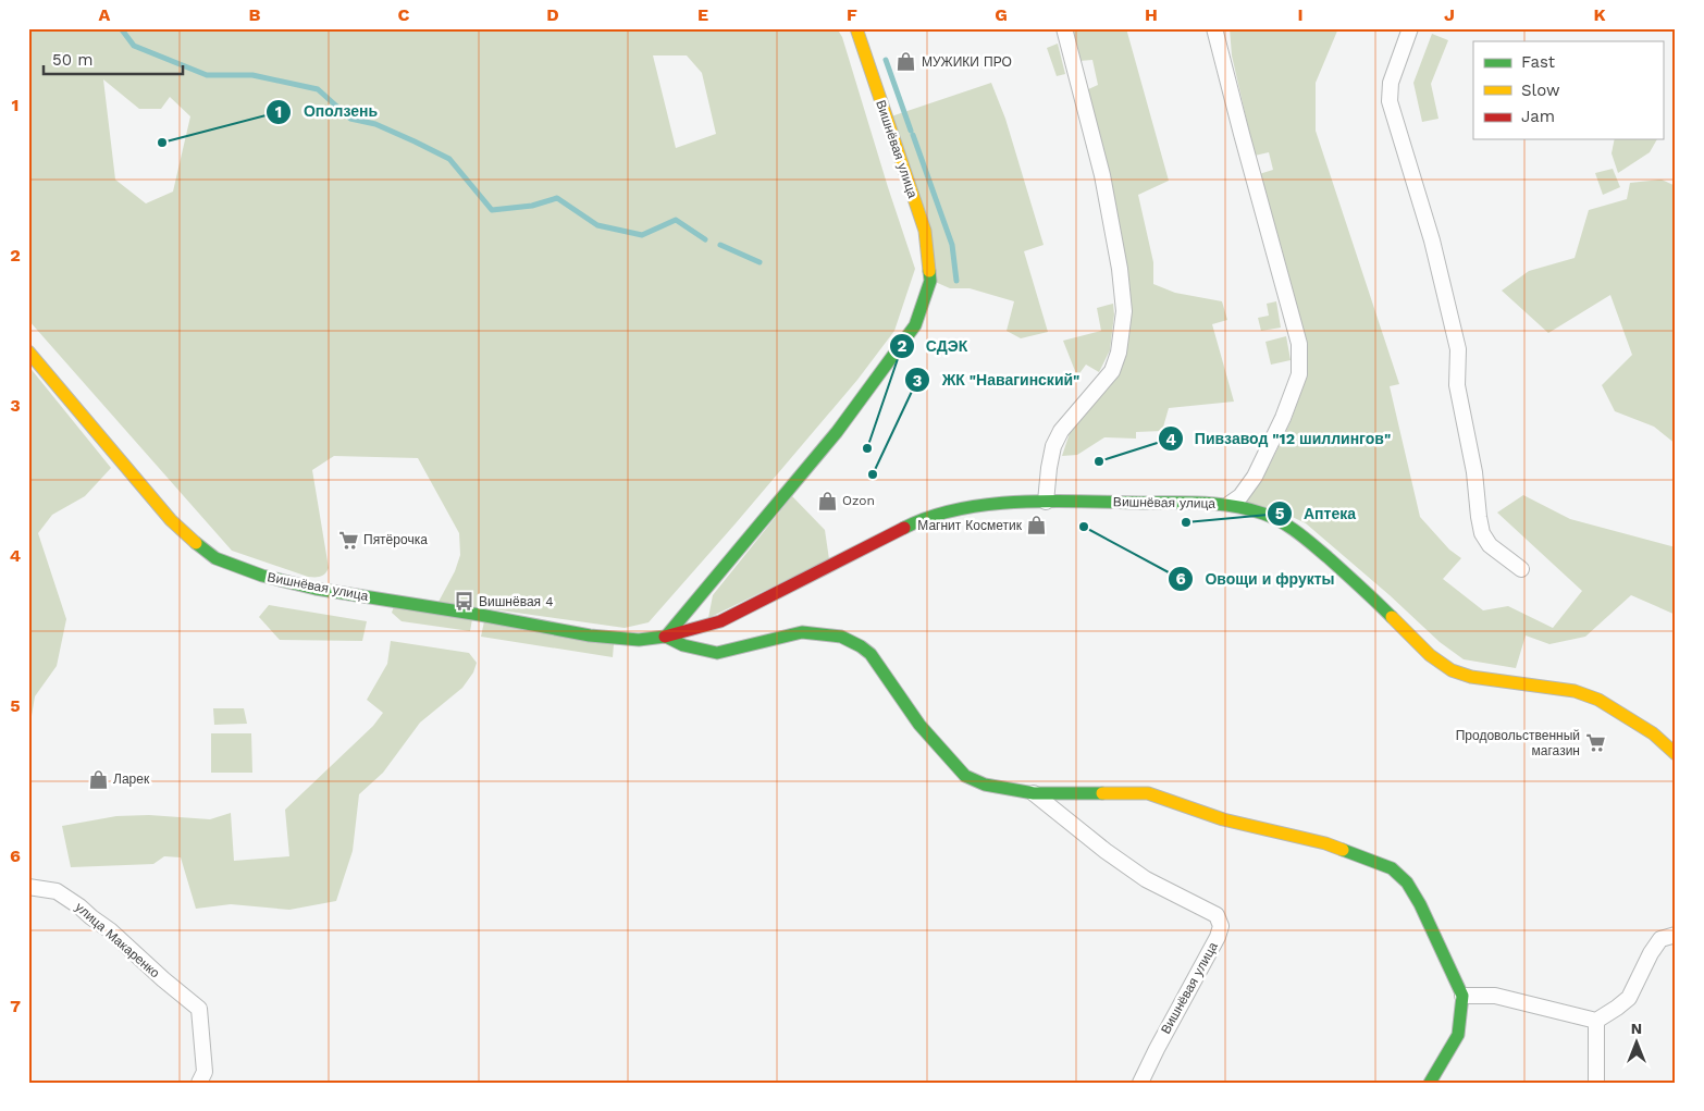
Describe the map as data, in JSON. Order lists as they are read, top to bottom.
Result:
{
  "streets": {
    "street": ["Вишнёвая улица", "улица Макаренко"]
  },
  "places": {
    "shop": [
      "МУЖИКИ ПРО",
      "Ozon",
      "Магнит Косметик",
      "Ларек"
    ],
    "other": [
      "Оползень",
      "СДЭК",
      "Пивзавод \"12 шиллингов\"",
      "ЖК \"Навагинский\"",
      "Аптека",
      "Овощи и фрукты"
    ],
    "supermarket": ["Пятёрочка", "Продовольственный магазин"],
    "bus stop": ["Вишнёвая 4"]
  },
  "legend": ["Fast", "Slow", "Jam"],
  "scale_bar": "50 m",
  "north": "top",
  "grid": {
    "columns": [
      "A",
      "B",
      "C",
      "D",
      "E",
      "F",
      "G",
      "H",
      "I",
      "J",
      "K"
    ],
    "rows": [
      "1",
      "2",
      "3",
      "4",
      "5",
      "6",
      "7"
    ]
  }
}
